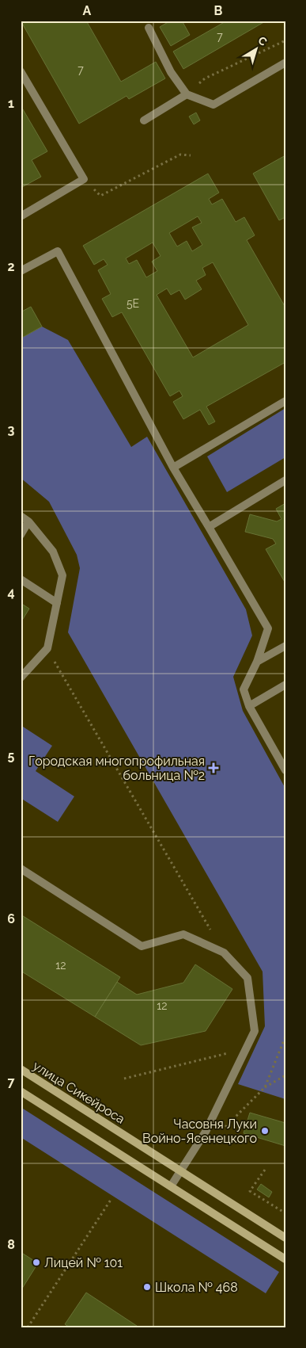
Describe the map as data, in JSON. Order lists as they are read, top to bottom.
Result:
{
  "streets": {
    "street": ["улица Сикейроса"]
  },
  "places": {
    "health": ["Городская многопрофильная больница №2"],
    "other": ["Часовня Луки Войно-Ясенецкого", "Лицей № 101", "Школа № 468"]
  },
  "house_numbers": [
    "7",
    "7",
    "5Е",
    "12",
    "12"
  ],
  "north": "top right",
  "grid": {
    "columns": ["A", "B"],
    "rows": [
      "1",
      "2",
      "3",
      "4",
      "5",
      "6",
      "7",
      "8"
    ]
  }
}
